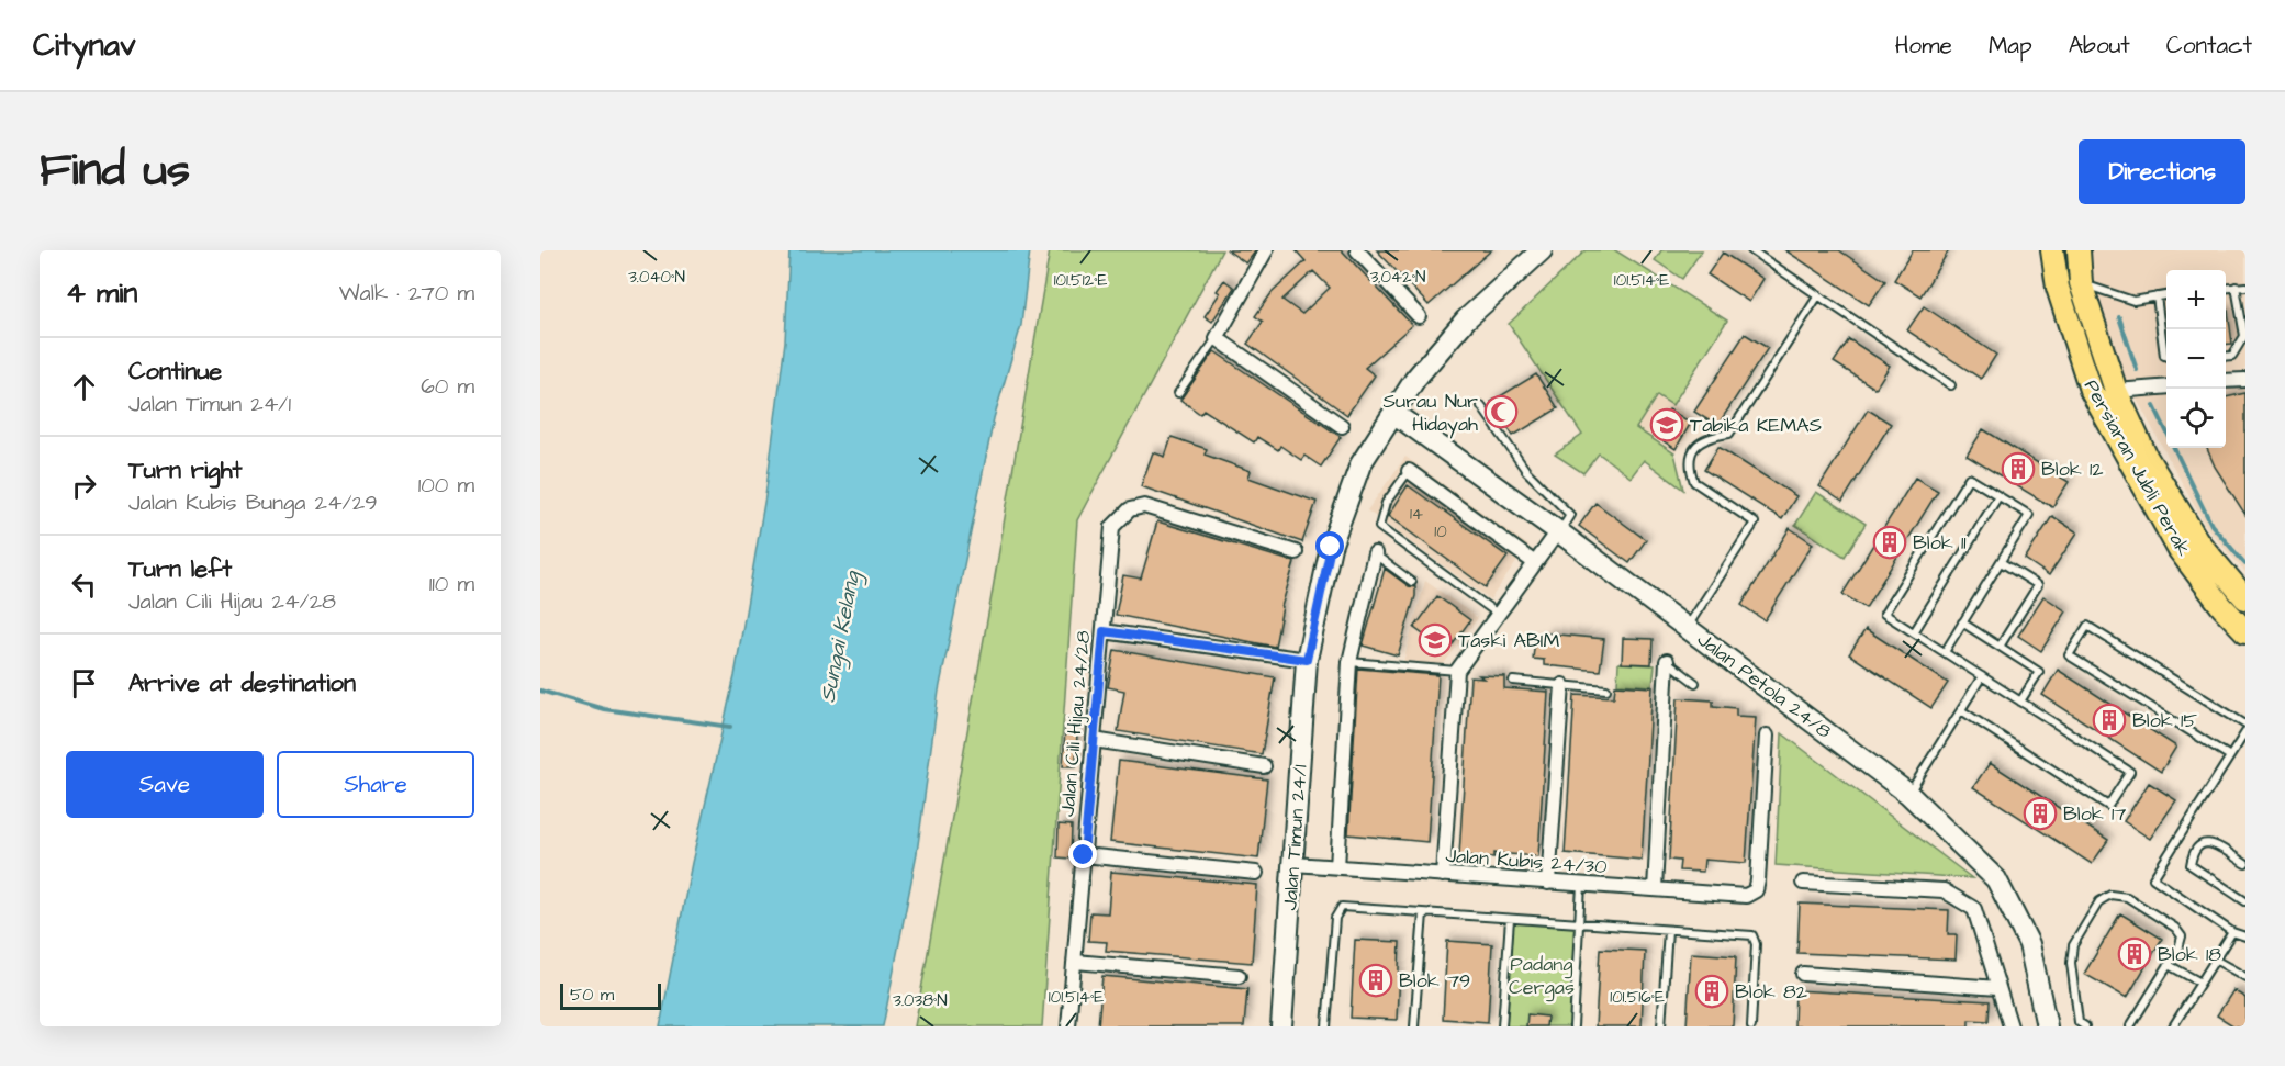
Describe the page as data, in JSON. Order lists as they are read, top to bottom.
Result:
{
  "streets": {
    "main road": ["Persiaran Jubli Perak"],
    "street": [
      "Jalan Petola 24/8",
      "Jalan Cili Hijau 24/28",
      "Jalan Timun 24/1",
      "Jalan Kubis 24/30"
    ]
  },
  "crossings": [
    ["Jalan Petola 24/8", "Jalan Timun 24/1"],
    ["Jalan Timun 24/1", "Jalan Kubis 24/30"]
  ],
  "water": ["Sungai Kelang"],
  "parks": ["Padang Cergas"],
  "places": {
    "mosque": ["Surau Nur Hidayah"],
    "school or university": ["Tabika KEMAS", "Taski ABIM"],
    "building": [
      "Blok 12",
      "Blok 11",
      "Blok 15",
      "Blok 17",
      "Blok 18",
      "Blok 79",
      "Blok 82"
    ]
  },
  "house_numbers": ["14", "10"],
  "scale_bar": "50 m",
  "page": {
    "header": "Citynav",
    "nav": [
      "Home",
      "Map",
      "About",
      "Contact"
    ],
    "title": "Find us",
    "buttons": [
      "Directions",
      ["Save", "Share"]
    ],
    "heading": ["4 min", "Walk · 270 m"],
    "map_buttons": ["+", "−"],
    "list": [
      ["Continue", "Jalan Timun 24/1", "60 m"],
      ["Turn right", "Jalan Kubis Bunga 24/29", "100 m"],
      ["Turn left", "Jalan Cili Hijau 24/28", "110 m"],
      "Arrive at destination"
    ],
    "scale": "50 m"
  },
  "coordinates": [
    "3.042°N",
    "3.040°N",
    "101.512°E",
    "101.514°E",
    "101.516°E",
    "3.038°N"
  ]
}
